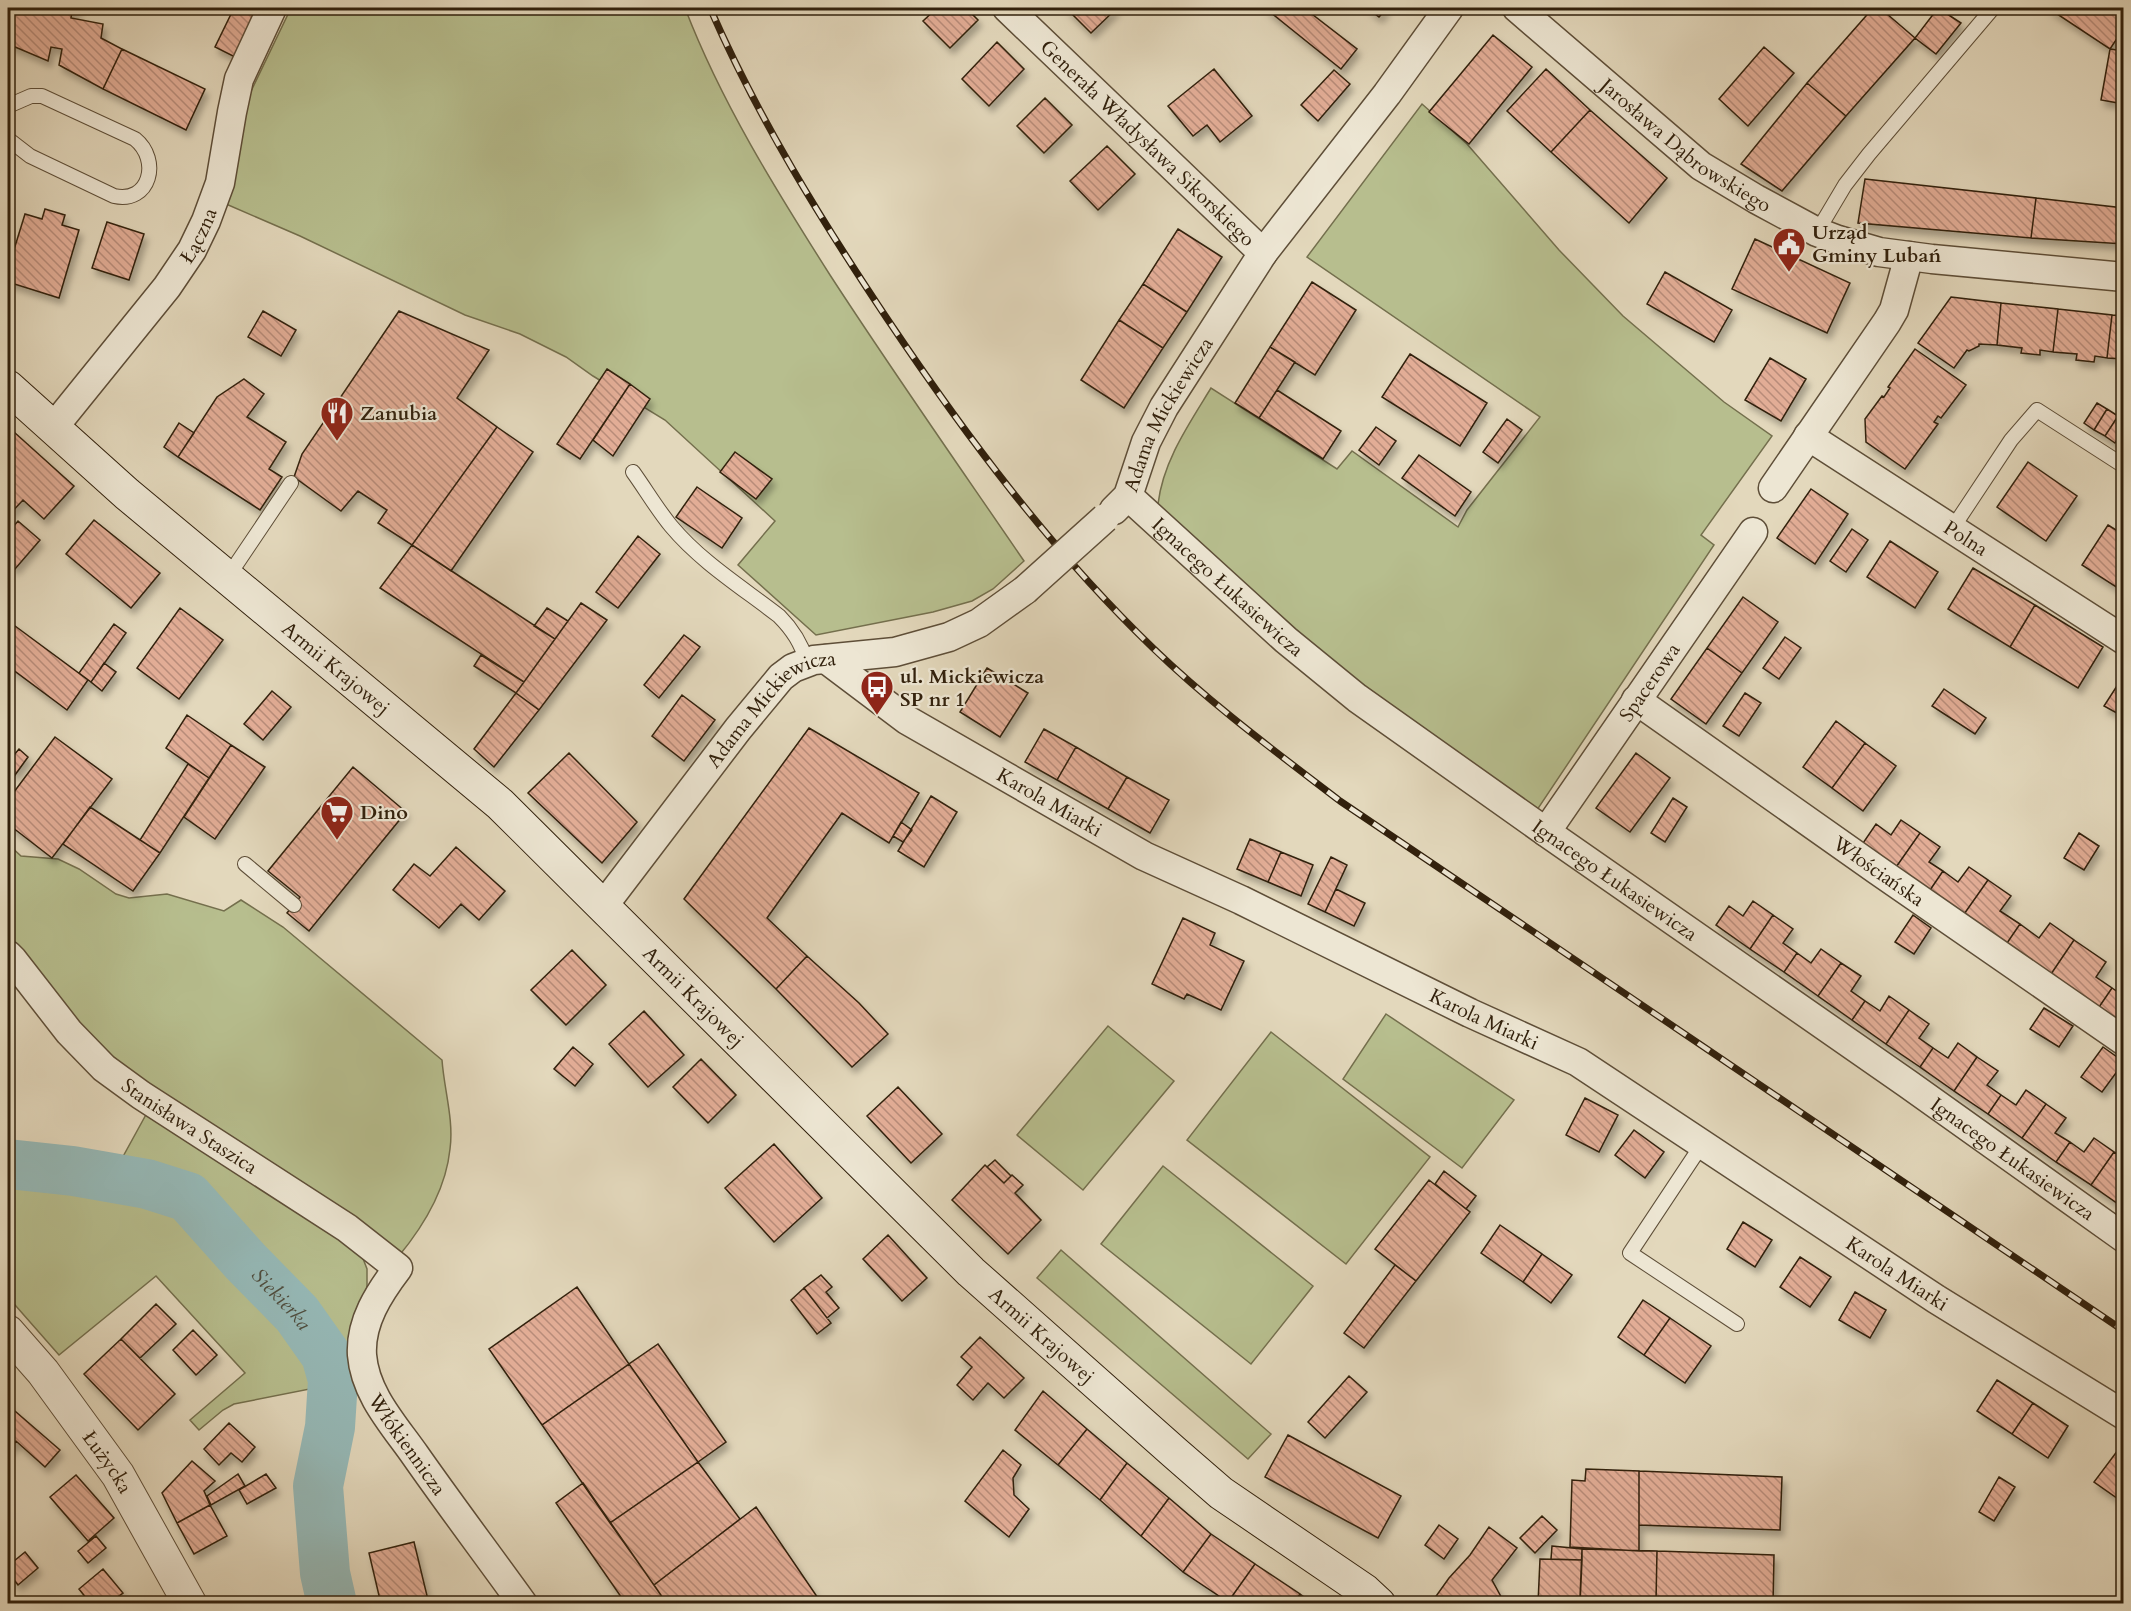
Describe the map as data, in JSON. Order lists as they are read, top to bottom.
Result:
{
  "streets": {
    "main road": ["Armii Krajowej", "Łużycka"],
    "street": [
      "Generała Władysława Sikorskiego",
      "Jarosława Dąbrowskiego",
      "Łączna",
      "Adama Mickiewicza",
      "Polna",
      "Ignacego Łukasiewicza",
      "Spacerowa",
      "Karola Miarki",
      "Włościańska",
      "Stanisława Staszica",
      "Włókiennicza"
    ]
  },
  "crossings": [
    ["Generała Władysława Sikorskiego", "Adama Mickiewicza"],
    ["Łączna", "Armii Krajowej"],
    ["Adama Mickiewicza", "Ignacego Łukasiewicza"],
    ["Adama Mickiewicza", "Armii Krajowej"],
    ["Adama Mickiewicza", "Karola Miarki"],
    ["Ignacego Łukasiewicza", "Spacerowa"],
    ["Spacerowa", "Włościańska"],
    ["Stanisława Staszica", "Włókiennicza"]
  ],
  "water": ["Siekierka"],
  "places": {
    "public building": ["Urząd Gminy Lubań"],
    "restaurant": ["Zanubia"],
    "bus stop": ["ul. Mickiewicza SP nr 1"],
    "supermarket": ["Dino"]
  }
}
